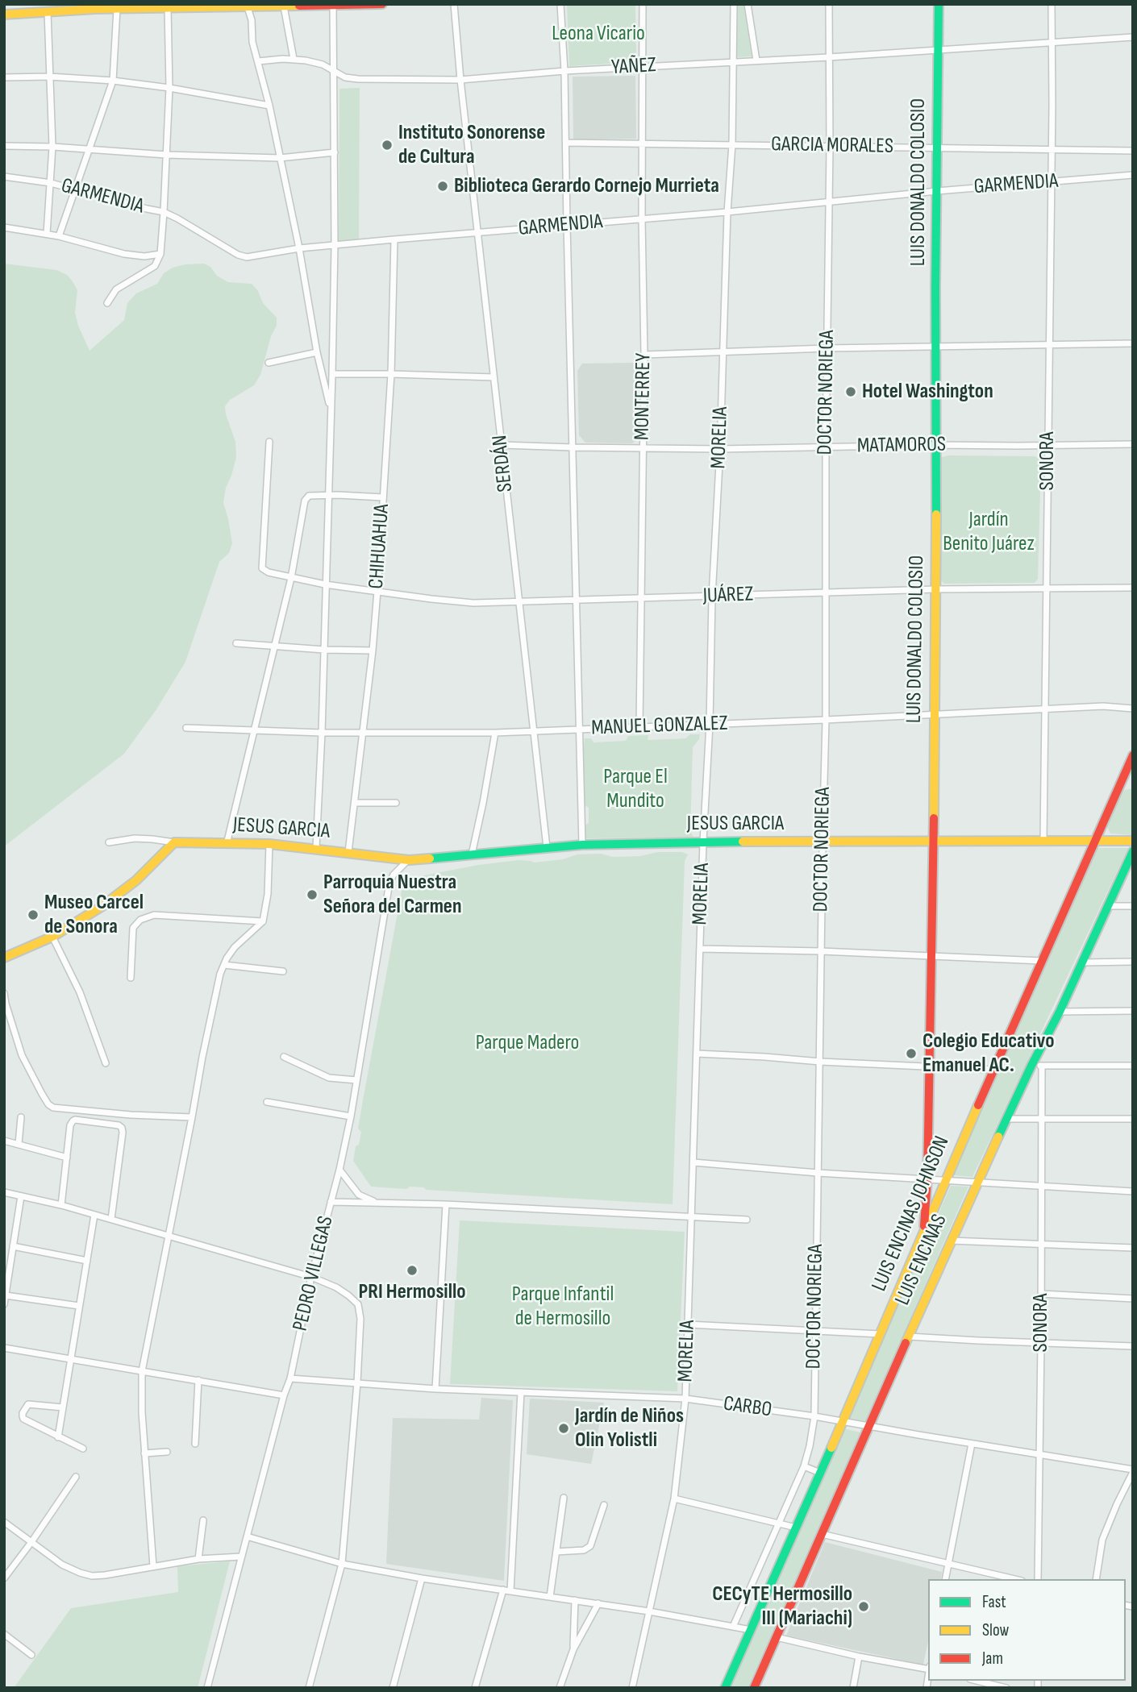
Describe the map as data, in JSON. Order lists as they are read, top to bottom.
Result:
{
  "streets": {
    "main road": [
      "LUIS DONALDO COLOSIO",
      "JESUS GARCIA",
      "LUIS ENCINAS JOHNSON",
      "LUIS ENCINAS"
    ],
    "street": [
      "YAÑEZ",
      "GARCIA MORALES",
      "GARMENDIA",
      "DOCTOR NORIEGA",
      "MONTERREY",
      "MORELIA",
      "MATAMOROS",
      "SONORA",
      "SERDÁN",
      "CHIHUAHUA",
      "JUÁREZ",
      "MANUEL GONZALEZ",
      "PEDRO VILLEGAS",
      "CARBO"
    ]
  },
  "crossings": [
    ["YAÑEZ", "LUIS DONALDO COLOSIO"],
    ["YAÑEZ", "DOCTOR NORIEGA"],
    ["YAÑEZ", "MONTERREY"],
    ["YAÑEZ", "MORELIA"],
    ["YAÑEZ", "SONORA"],
    ["YAÑEZ", "SERDÁN"],
    ["GARCIA MORALES", "LUIS DONALDO COLOSIO"],
    ["GARCIA MORALES", "DOCTOR NORIEGA"],
    ["GARCIA MORALES", "MONTERREY"],
    ["GARCIA MORALES", "MORELIA"],
    ["GARCIA MORALES", "SONORA"],
    ["LUIS DONALDO COLOSIO", "GARMENDIA"],
    ["LUIS DONALDO COLOSIO", "MATAMOROS"],
    ["LUIS DONALDO COLOSIO", "JUÁREZ"],
    ["LUIS DONALDO COLOSIO", "MANUEL GONZALEZ"],
    ["LUIS DONALDO COLOSIO", "JESUS GARCIA"],
    ["LUIS DONALDO COLOSIO", "LUIS ENCINAS JOHNSON"],
    ["GARMENDIA", "DOCTOR NORIEGA"],
    ["GARMENDIA", "MONTERREY"],
    ["GARMENDIA", "MORELIA"],
    ["GARMENDIA", "SONORA"],
    ["GARMENDIA", "SERDÁN"],
    ["GARMENDIA", "CHIHUAHUA"],
    ["DOCTOR NORIEGA", "MATAMOROS"],
    ["DOCTOR NORIEGA", "JUÁREZ"],
    ["DOCTOR NORIEGA", "MANUEL GONZALEZ"],
    ["DOCTOR NORIEGA", "JESUS GARCIA"],
    ["DOCTOR NORIEGA", "CARBO"],
    ["MONTERREY", "MATAMOROS"],
    ["MONTERREY", "JUÁREZ"],
    ["MONTERREY", "MANUEL GONZALEZ"],
    ["MORELIA", "MATAMOROS"],
    ["MORELIA", "JUÁREZ"],
    ["MORELIA", "MANUEL GONZALEZ"],
    ["MORELIA", "JESUS GARCIA"],
    ["MORELIA", "CARBO"],
    ["MATAMOROS", "SONORA"],
    ["MATAMOROS", "SERDÁN"],
    ["SONORA", "JUÁREZ"],
    ["SONORA", "MANUEL GONZALEZ"],
    ["SONORA", "JESUS GARCIA"],
    ["SONORA", "CARBO"],
    ["SERDÁN", "JUÁREZ"],
    ["SERDÁN", "MANUEL GONZALEZ"],
    ["SERDÁN", "JESUS GARCIA"],
    ["CHIHUAHUA", "JUÁREZ"],
    ["CHIHUAHUA", "MANUEL GONZALEZ"],
    ["CHIHUAHUA", "JESUS GARCIA"],
    ["JESUS GARCIA", "LUIS ENCINAS JOHNSON"],
    ["JESUS GARCIA", "PEDRO VILLEGAS"],
    ["LUIS ENCINAS JOHNSON", "CARBO"],
    ["LUIS ENCINAS", "CARBO"],
    ["PEDRO VILLEGAS", "CARBO"]
  ],
  "parks": [
    "Leona Vicario",
    "Jardín Benito Juárez",
    "Parque El Mundito",
    "Parque Madero",
    "Parque Infantil de Hermosillo"
  ],
  "places": [
    "Instituto Sonorense de Cultura",
    "Biblioteca Gerardo Cornejo Murrieta",
    "Hotel Washington",
    "Parroquia Nuestra Señora del Carmen",
    "Museo Carcel de Sonora",
    "Colegio Educativo Emanuel AC.",
    "PRI Hermosillo",
    "Jardín de Niños Olin Yolistli",
    "CECyTE Hermosillo III (Mariachi)"
  ],
  "legend": ["Fast", "Slow", "Jam"]
}
